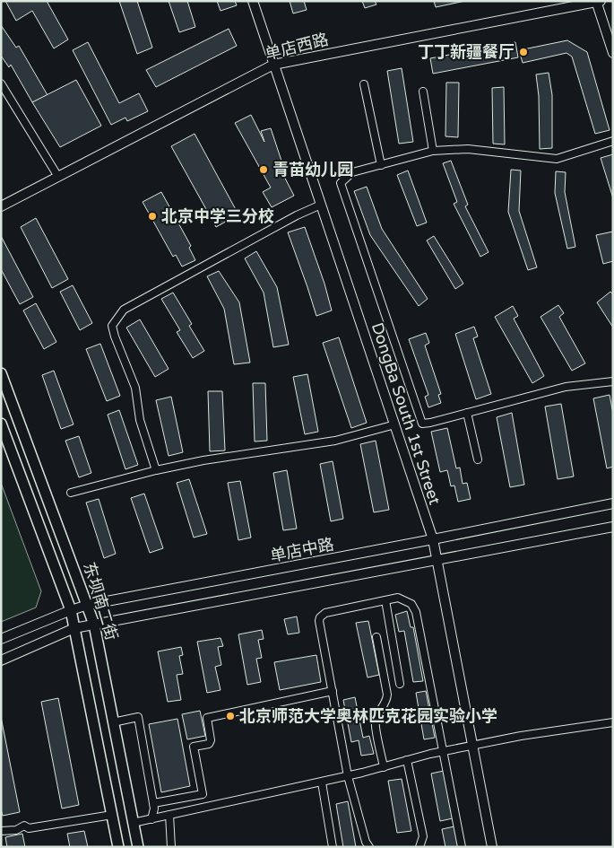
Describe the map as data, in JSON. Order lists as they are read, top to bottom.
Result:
{
  "streets": {
    "main road": ["东坝南二街"],
    "street": ["单店西路", "DongBa South 1st Street", "单店中路"]
  },
  "crossings": [
    ["单店西路", "DongBa South 1st Street"],
    ["DongBa South 1st Street", "单店中路"],
    ["单店中路", "东坝南二街"]
  ],
  "places": [
    "丁丁新疆餐厅",
    "青苗幼儿园",
    "北京中学三分校",
    "北京师范大学奥林匹克花园实验小学"
  ]
}
